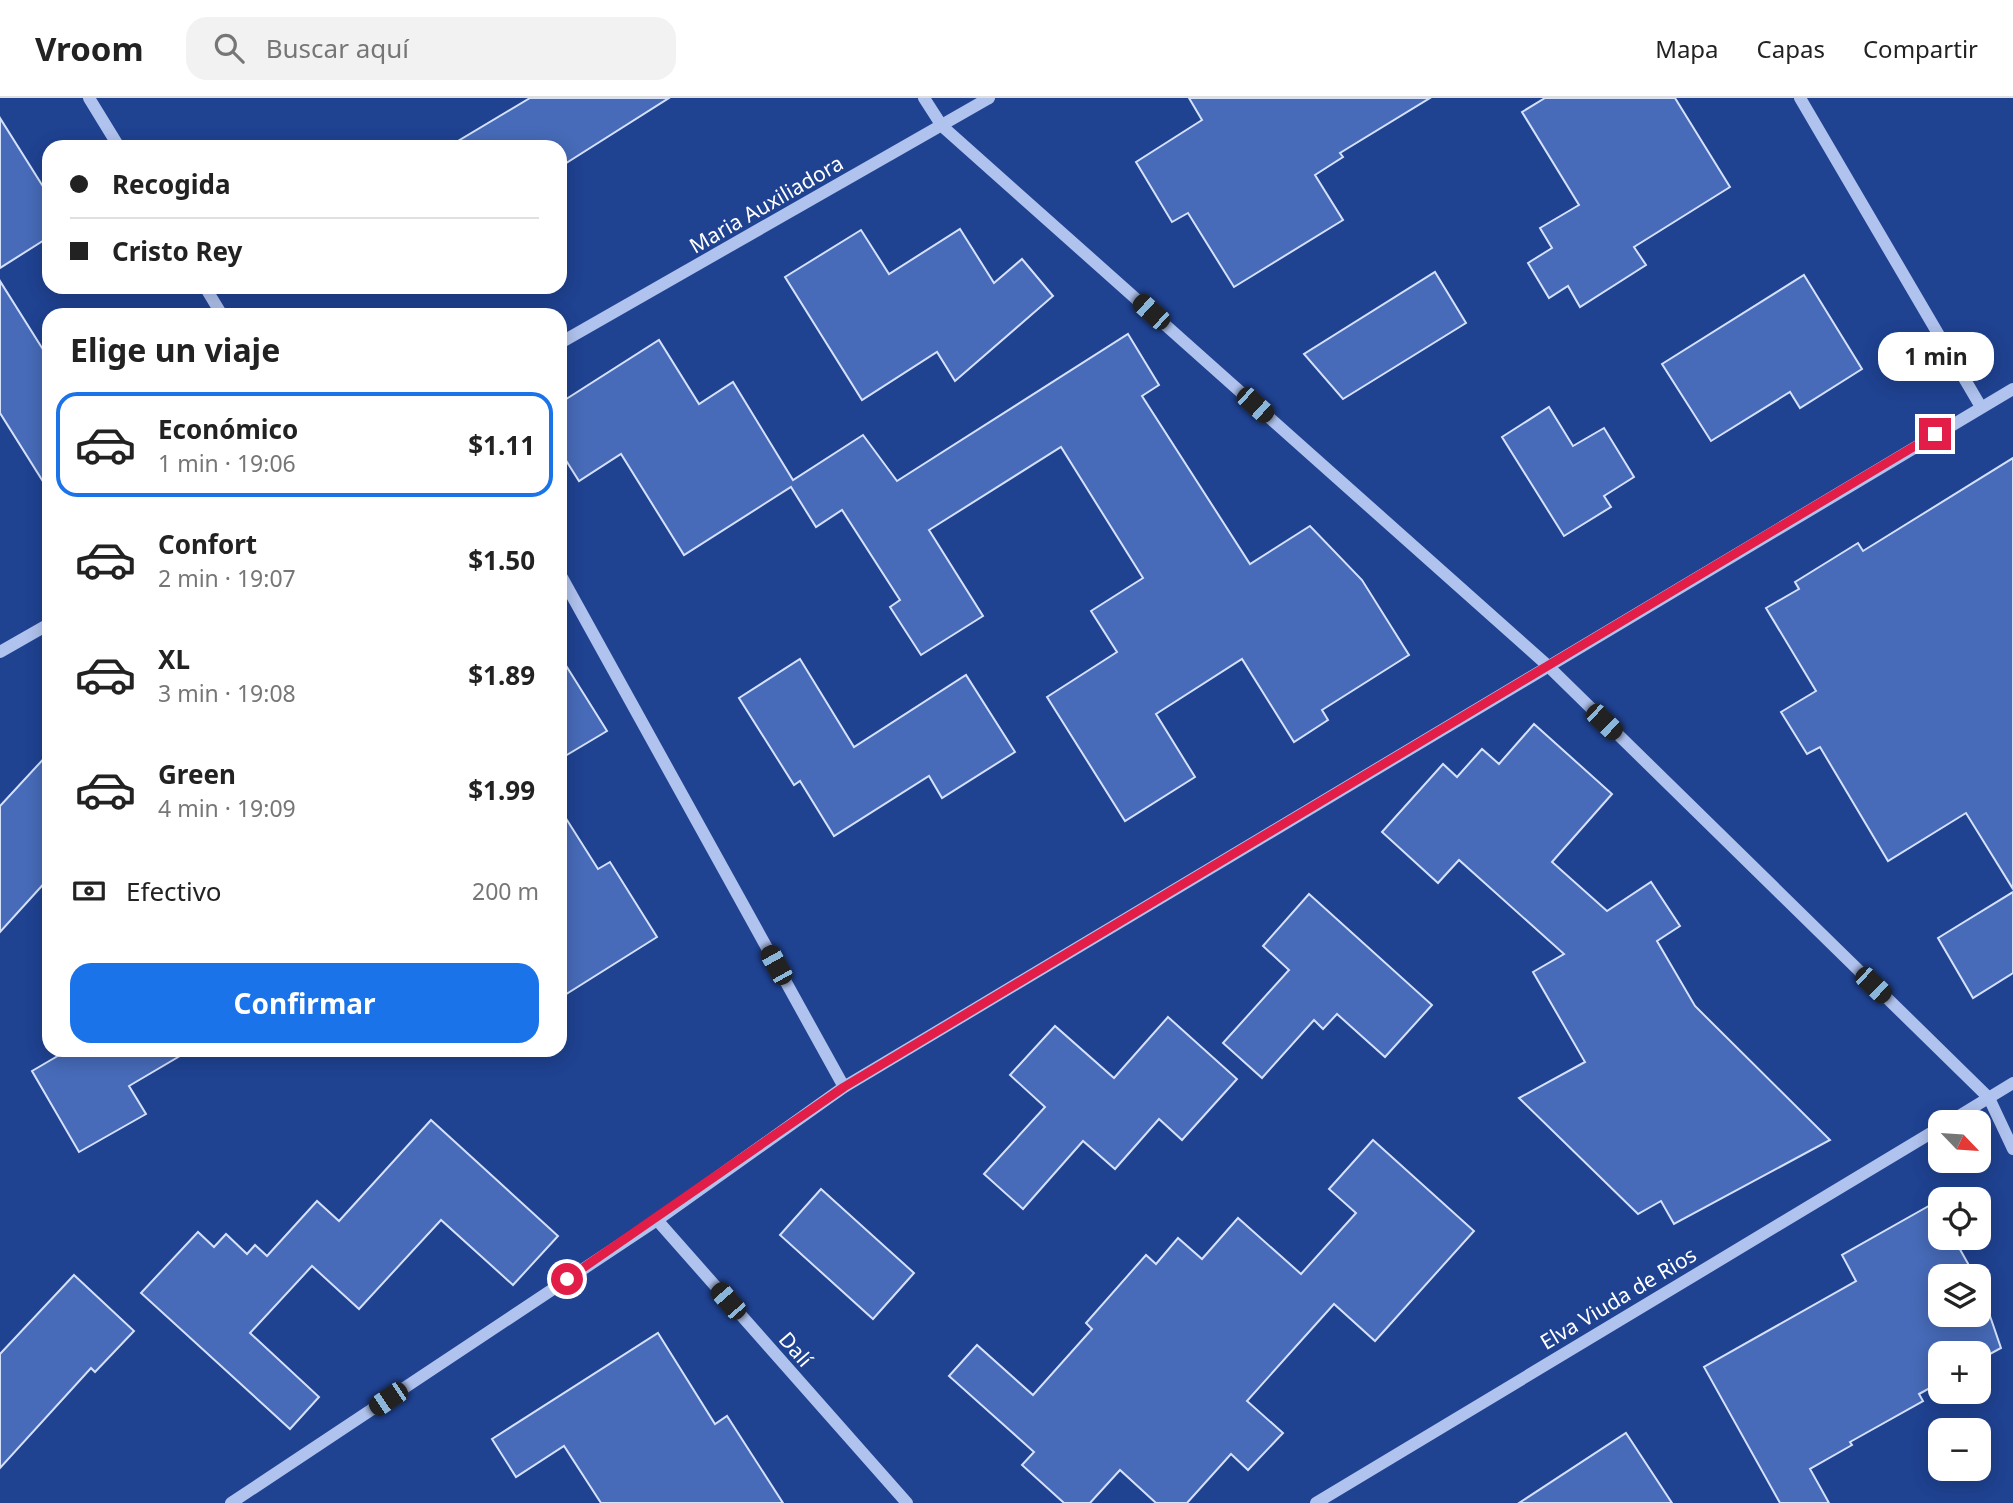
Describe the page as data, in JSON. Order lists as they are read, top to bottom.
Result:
{
  "streets": {
    "street": ["Maria Auxiliadora", "Elva Viuda de Rios", "Dalí"]
  },
  "north": "bottom right",
  "page": {
    "header": "Vroom",
    "search": "Buscar aquí",
    "nav": ["Mapa", "Capas", "Compartir"],
    "banner": ["Recogida", "Cristo Rey"],
    "heading": "Elige un viaje",
    "bubble": "1 min",
    "list": [
      {
        "name": "Económico",
        "note": "1 min · 19:06",
        "value": "$1.11"
      },
      {
        "name": "Confort",
        "note": "2 min · 19:07",
        "value": "$1.50"
      },
      {
        "name": "XL",
        "note": "3 min · 19:08",
        "value": "$1.89"
      },
      {
        "name": "Green",
        "note": "4 min · 19:09",
        "value": "$1.99"
      }
    ],
    "pay": ["Efectivo", "200 m"],
    "buttons": "Confirmar",
    "map_buttons": ["+", "−"]
  }
}
